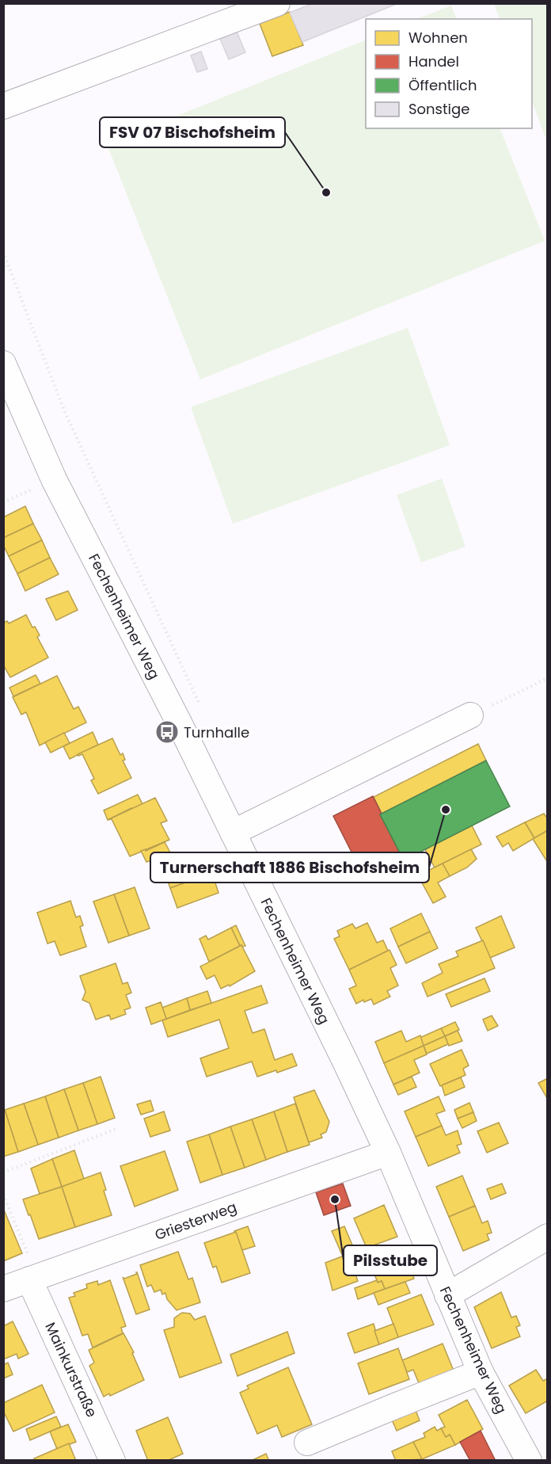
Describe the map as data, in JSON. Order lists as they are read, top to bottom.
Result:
{
  "streets": {
    "street": ["Fechenheimer Weg", "Griesterweg", "Mainkurstraße"]
  },
  "crossings": [
    ["Fechenheimer Weg", "Griesterweg"],
    ["Griesterweg", "Mainkurstraße"]
  ],
  "places": {
    "other": ["FSV 07 Bischofsheim", "Turnerschaft 1886 Bischofsheim", "Pilsstube"],
    "bus stop": ["Turnhalle"]
  },
  "legend": [
    "Wohnen",
    "Handel",
    "Öffentlich",
    "Sonstige"
  ]
}
